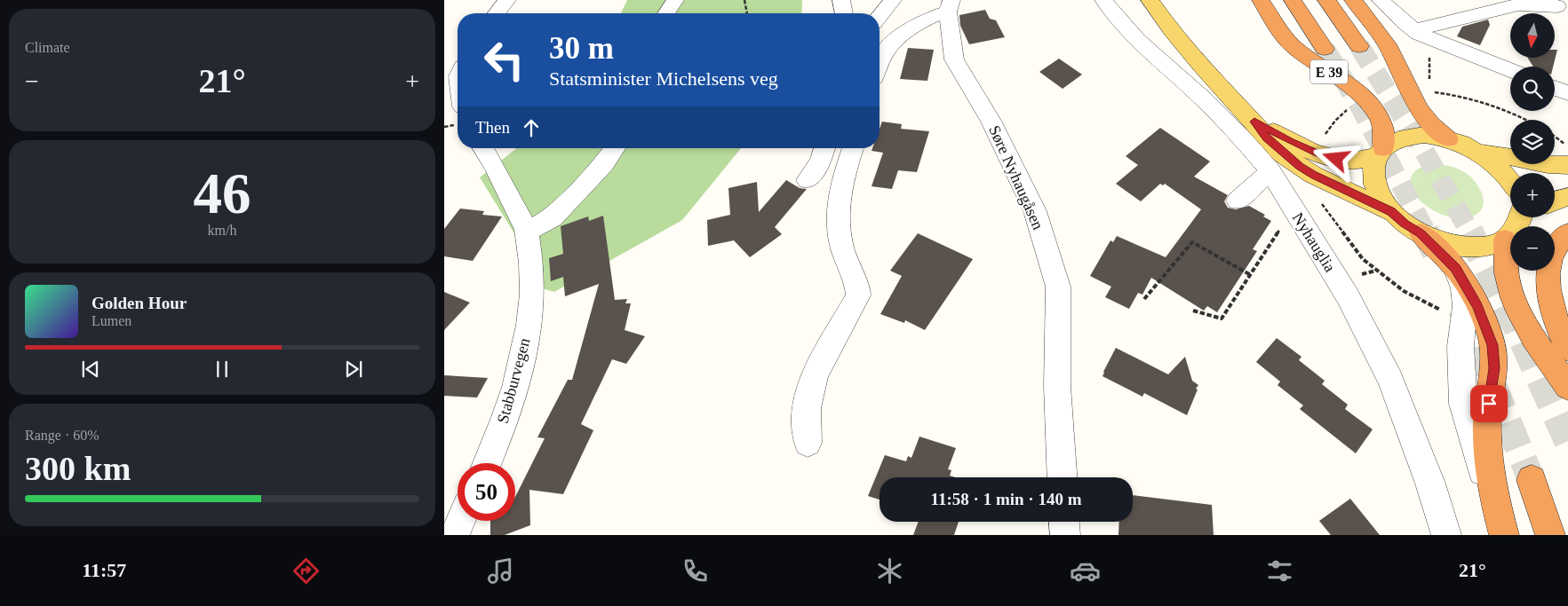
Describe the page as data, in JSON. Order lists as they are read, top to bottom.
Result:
{
  "streets": {
    "highway": ["E 39"],
    "street": ["Søre Nyhaugåsen", "Nyhauglia", "Stabburvegen"]
  },
  "north": "bottom",
  "page": {
    "tile": [
      "Climate",
      ["46", "km/h"],
      ["Range · 60%", "300 km"]
    ],
    "map_buttons": ["+", "−"],
    "turn": ["30 m", "Statsminister Michelsens veg"],
    "heat": ["−", "21°", "+"],
    "then": "Then",
    "song": ["Golden Hour", "Lumen"],
    "limit": "50",
    "trip": "11:58 · 1 min · 140 m",
    "tabs": ["11:57", "21°"]
  }
}
